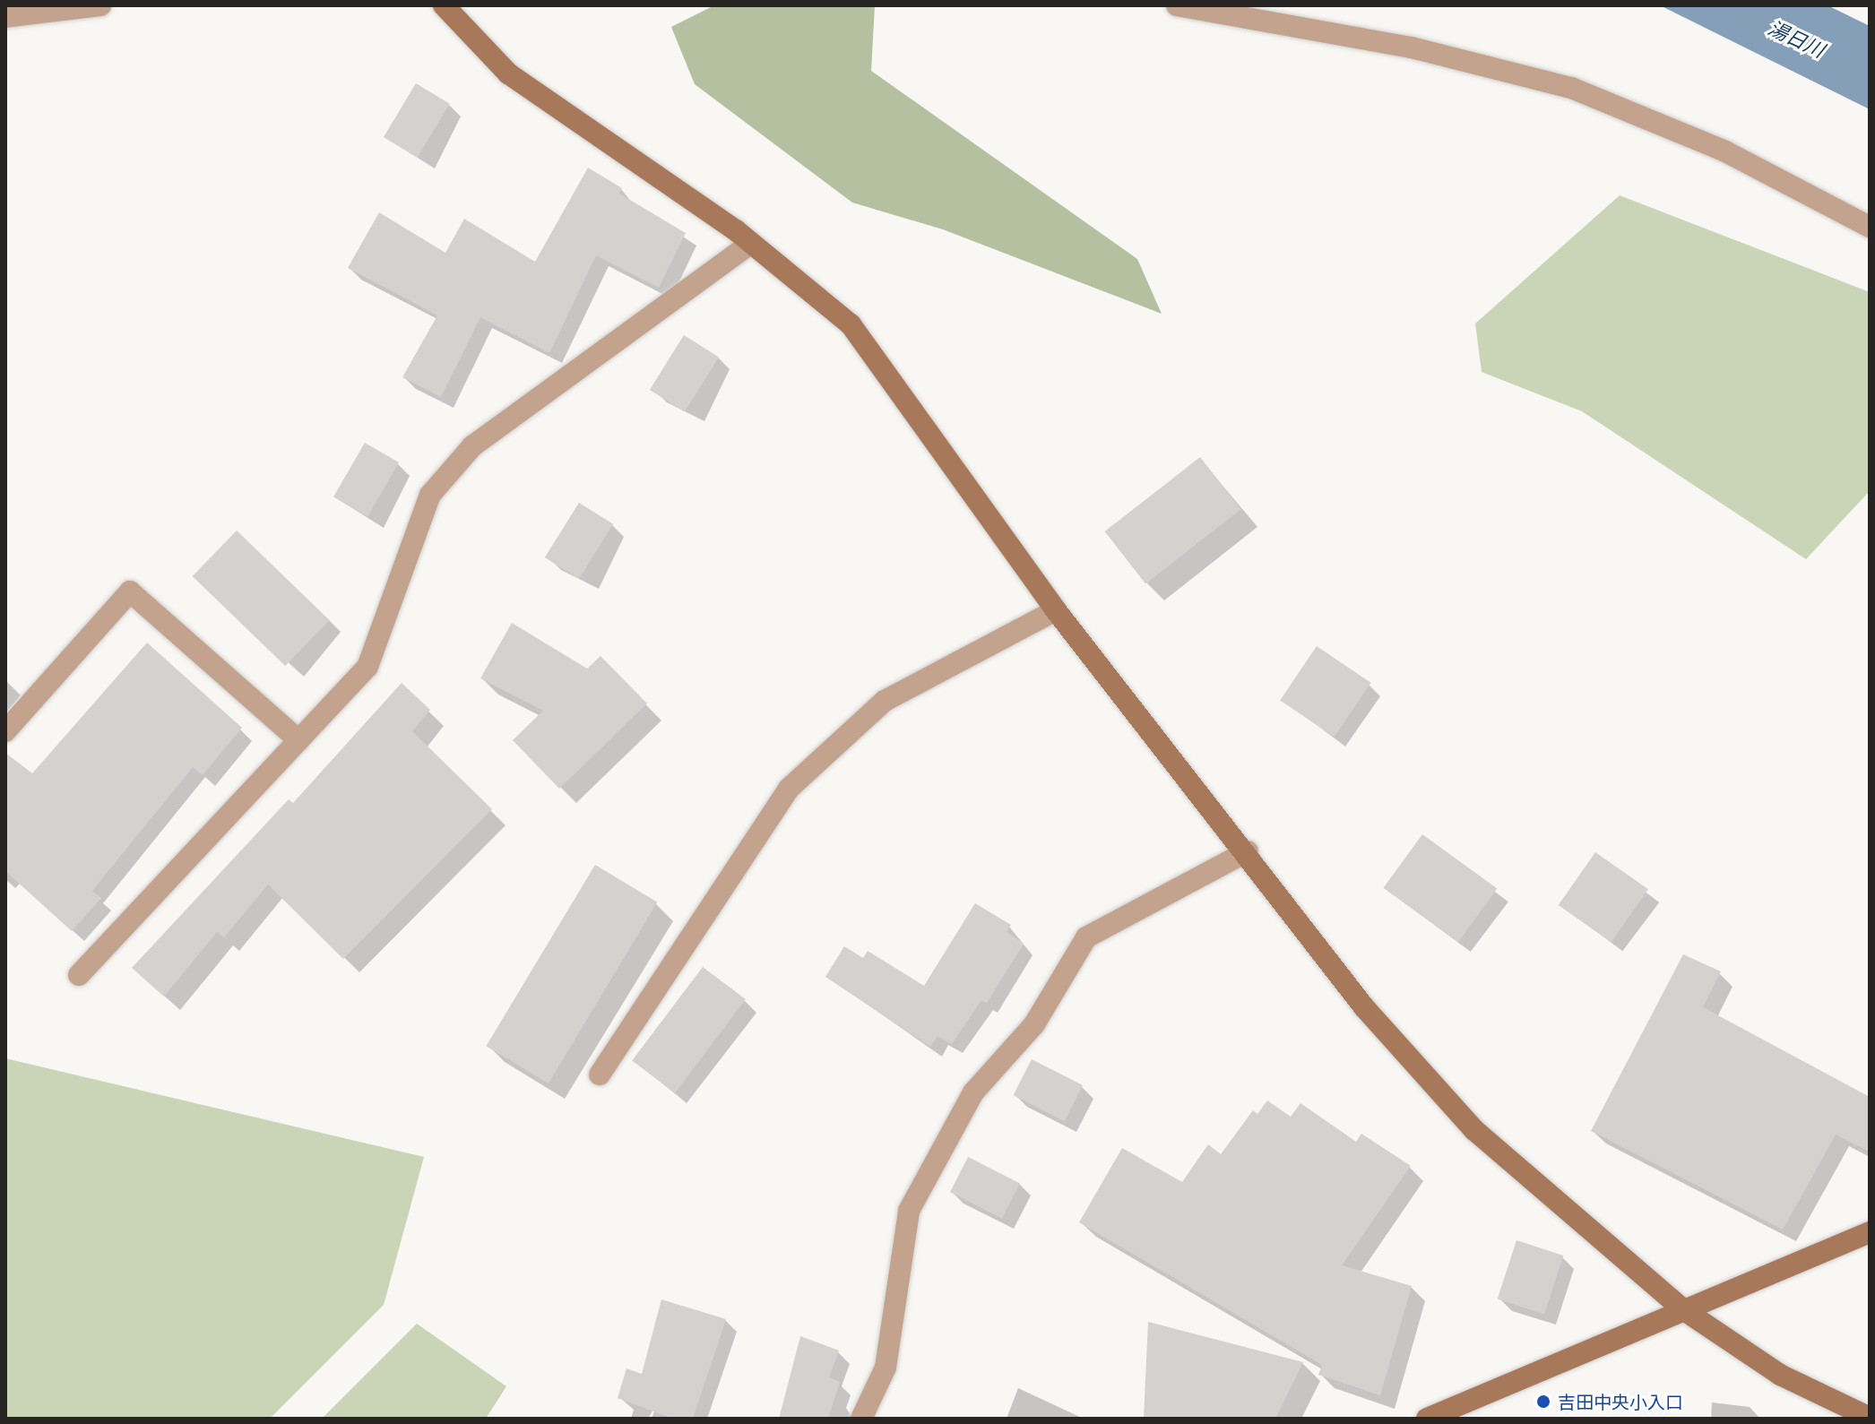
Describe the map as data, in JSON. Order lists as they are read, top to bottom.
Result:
{
  "water": ["湯日川"],
  "places": ["吉田中央小入口"]
}
